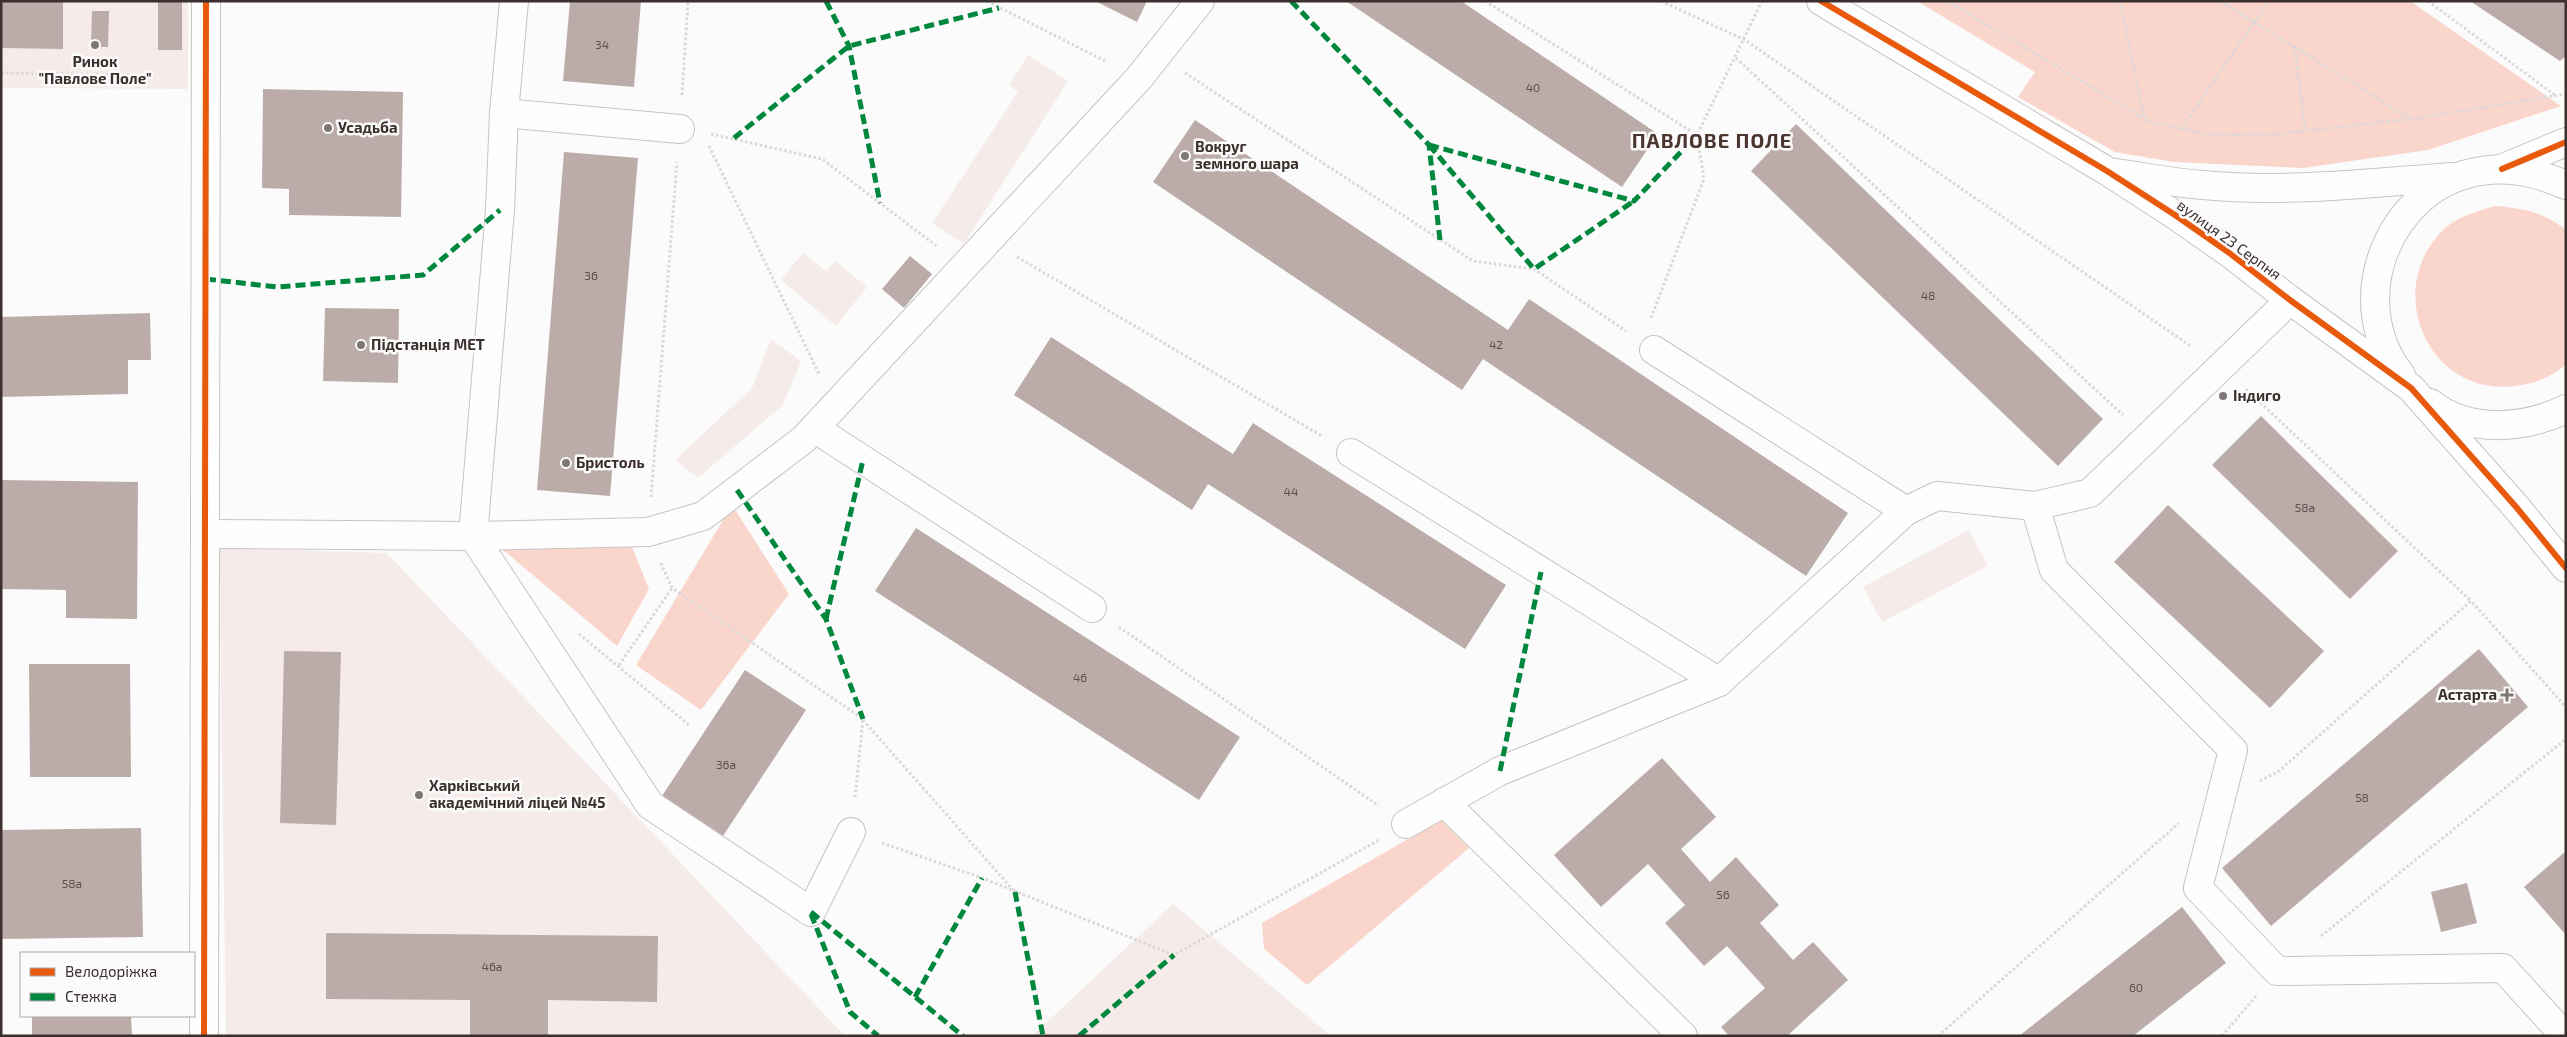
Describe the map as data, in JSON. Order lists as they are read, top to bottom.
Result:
{
  "streets": {
    "street": ["вулиця 23 Серпня"]
  },
  "districts": ["ПАВЛОВЕ ПОЛЕ"],
  "places": {
    "other": [
      "Ринок \"Павлове Поле\"",
      "Усадьба",
      "Вокруг земного шара",
      "Підстанція МЕТ",
      "Індиго",
      "Бристоль",
      "Харківський академічний ліцей №45"
    ],
    "health": ["Астарта"]
  },
  "house_numbers": [
    "34",
    "40",
    "36",
    "48",
    "42",
    "44",
    "58а",
    "46",
    "36а",
    "58",
    "58а",
    "56",
    "46а",
    "60"
  ],
  "legend": ["Велодоріжка", "Стежка"]
}
